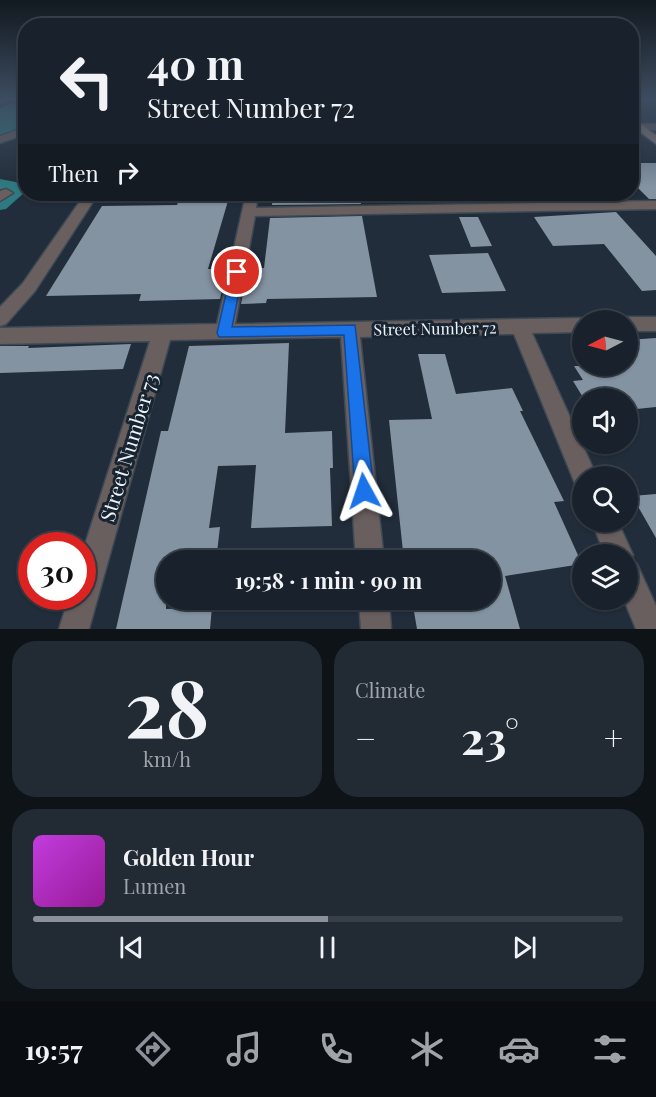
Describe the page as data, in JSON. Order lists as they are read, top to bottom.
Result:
{
  "streets": {
    "street": ["Street Number 72", "Street Number 73"]
  },
  "crossings": [
    ["Street Number 72", "Street Number 73"]
  ],
  "north": "left",
  "page": {
    "turn": ["40 m", "Street Number 72"],
    "then": "Then",
    "limit": "30",
    "trip": "19:58 · 1 min · 90 m",
    "tile": [
      ["28", "km/h"],
      "Climate"
    ],
    "heat": ["−", "23°", "+"],
    "song": ["Golden Hour", "Lumen"],
    "tabs": "19:57"
  }
}
